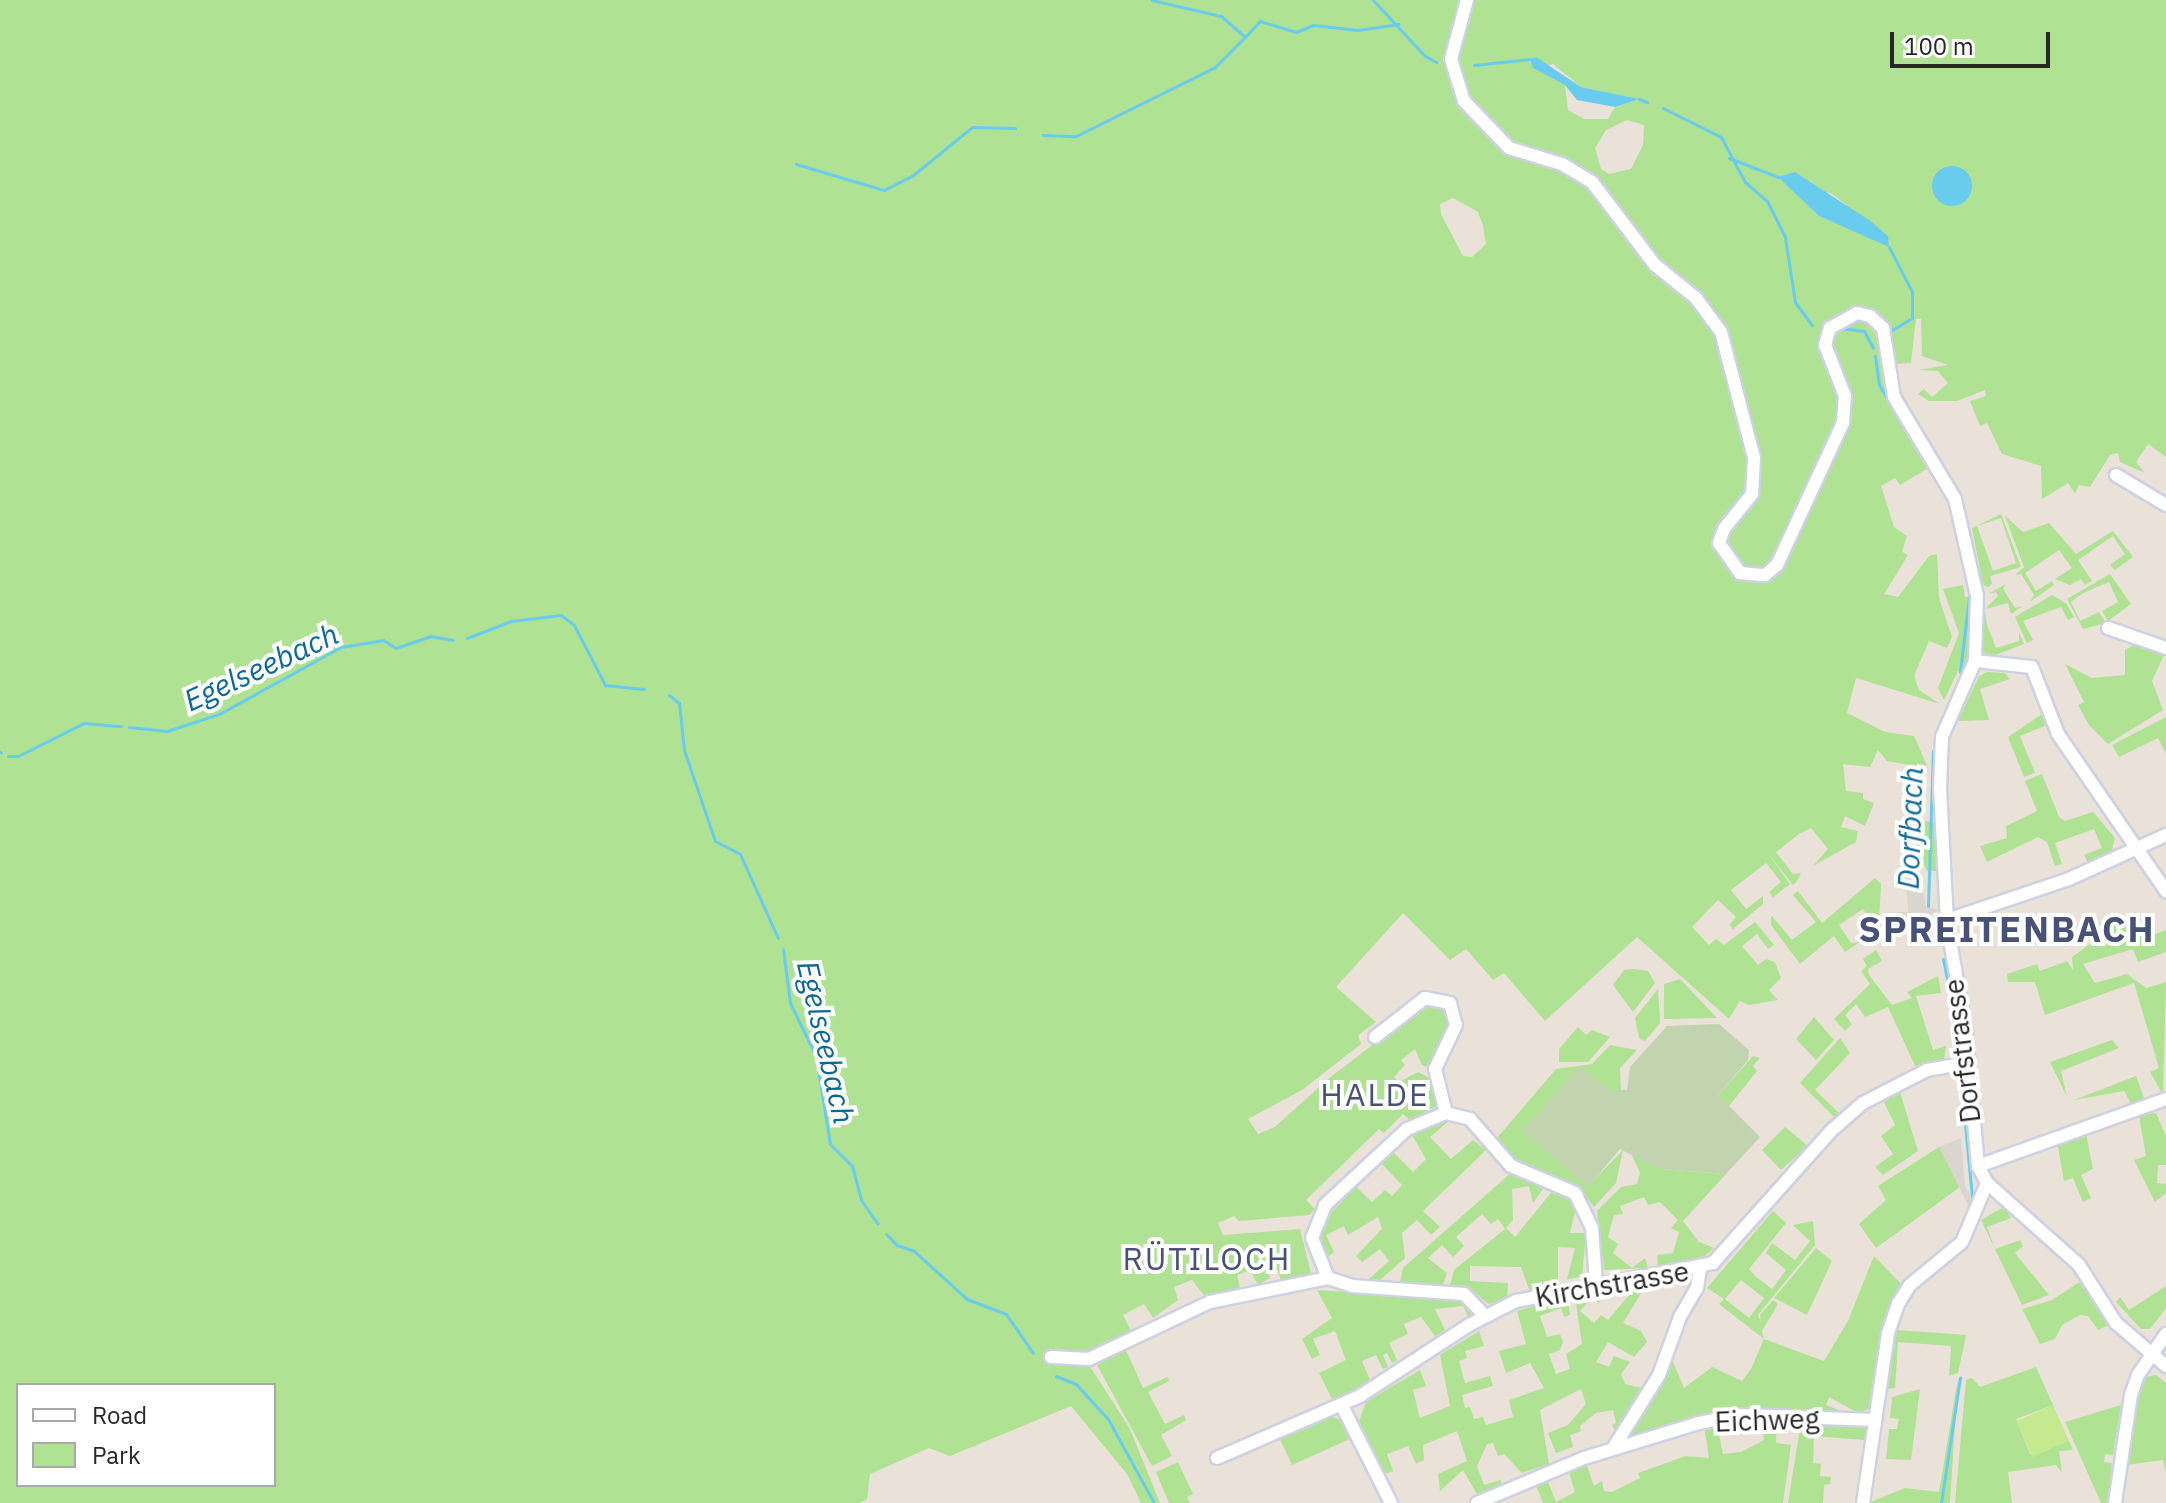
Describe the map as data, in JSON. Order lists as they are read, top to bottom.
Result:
{
  "streets": {
    "street": ["Dorfstrasse", "Kirchstrasse", "Eichweg"]
  },
  "crossings": [
    ["Dorfstrasse", "Kirchstrasse"]
  ],
  "districts": ["SPREITENBACH", "HALDE", "RÜTILOCH"],
  "water": ["Egelseebach", "Dorfbach"],
  "legend": ["Road", "Park"],
  "scale_bar": "100 m"
}
